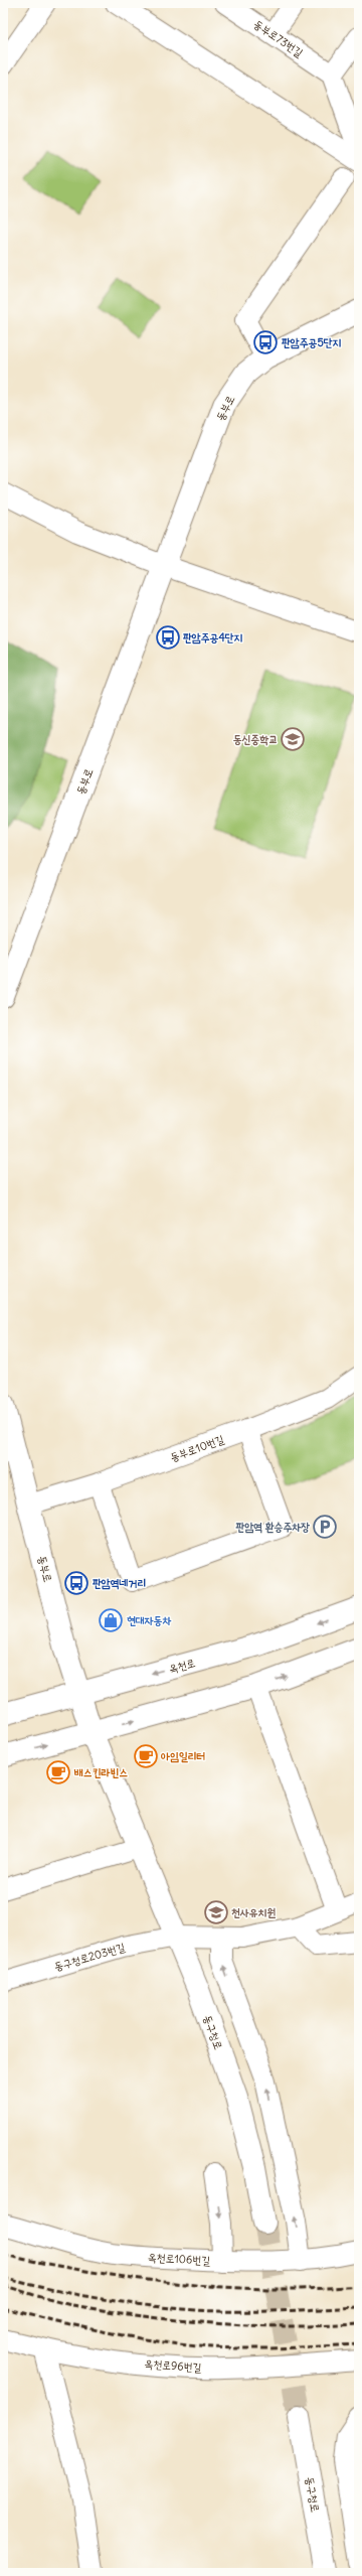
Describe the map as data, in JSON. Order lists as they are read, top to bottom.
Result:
{
  "streets": {
    "main road": ["동부로", "옥천로", "동구청로"],
    "street": [
      "동부로73번길",
      "동부로10번길",
      "동구청로203번길",
      "옥천로106번길",
      "옥천로96번길"
    ]
  },
  "crossings": [
    ["동부로", "동부로10번길"],
    ["동부로", "옥천로"],
    ["동부로", "동구청로"],
    ["동구청로203번길", "동구청로"]
  ],
  "places": {
    "bus stop": ["판암주공5단지", "판암주공4단지", "판암역네거리"],
    "school or university": ["동신중학교", "천사유치원"],
    "parking": ["판암역 환승주차장"],
    "shop": ["현대자동차"],
    "cafe": ["아임일리터", "배스킨라빈스"]
  }
}
